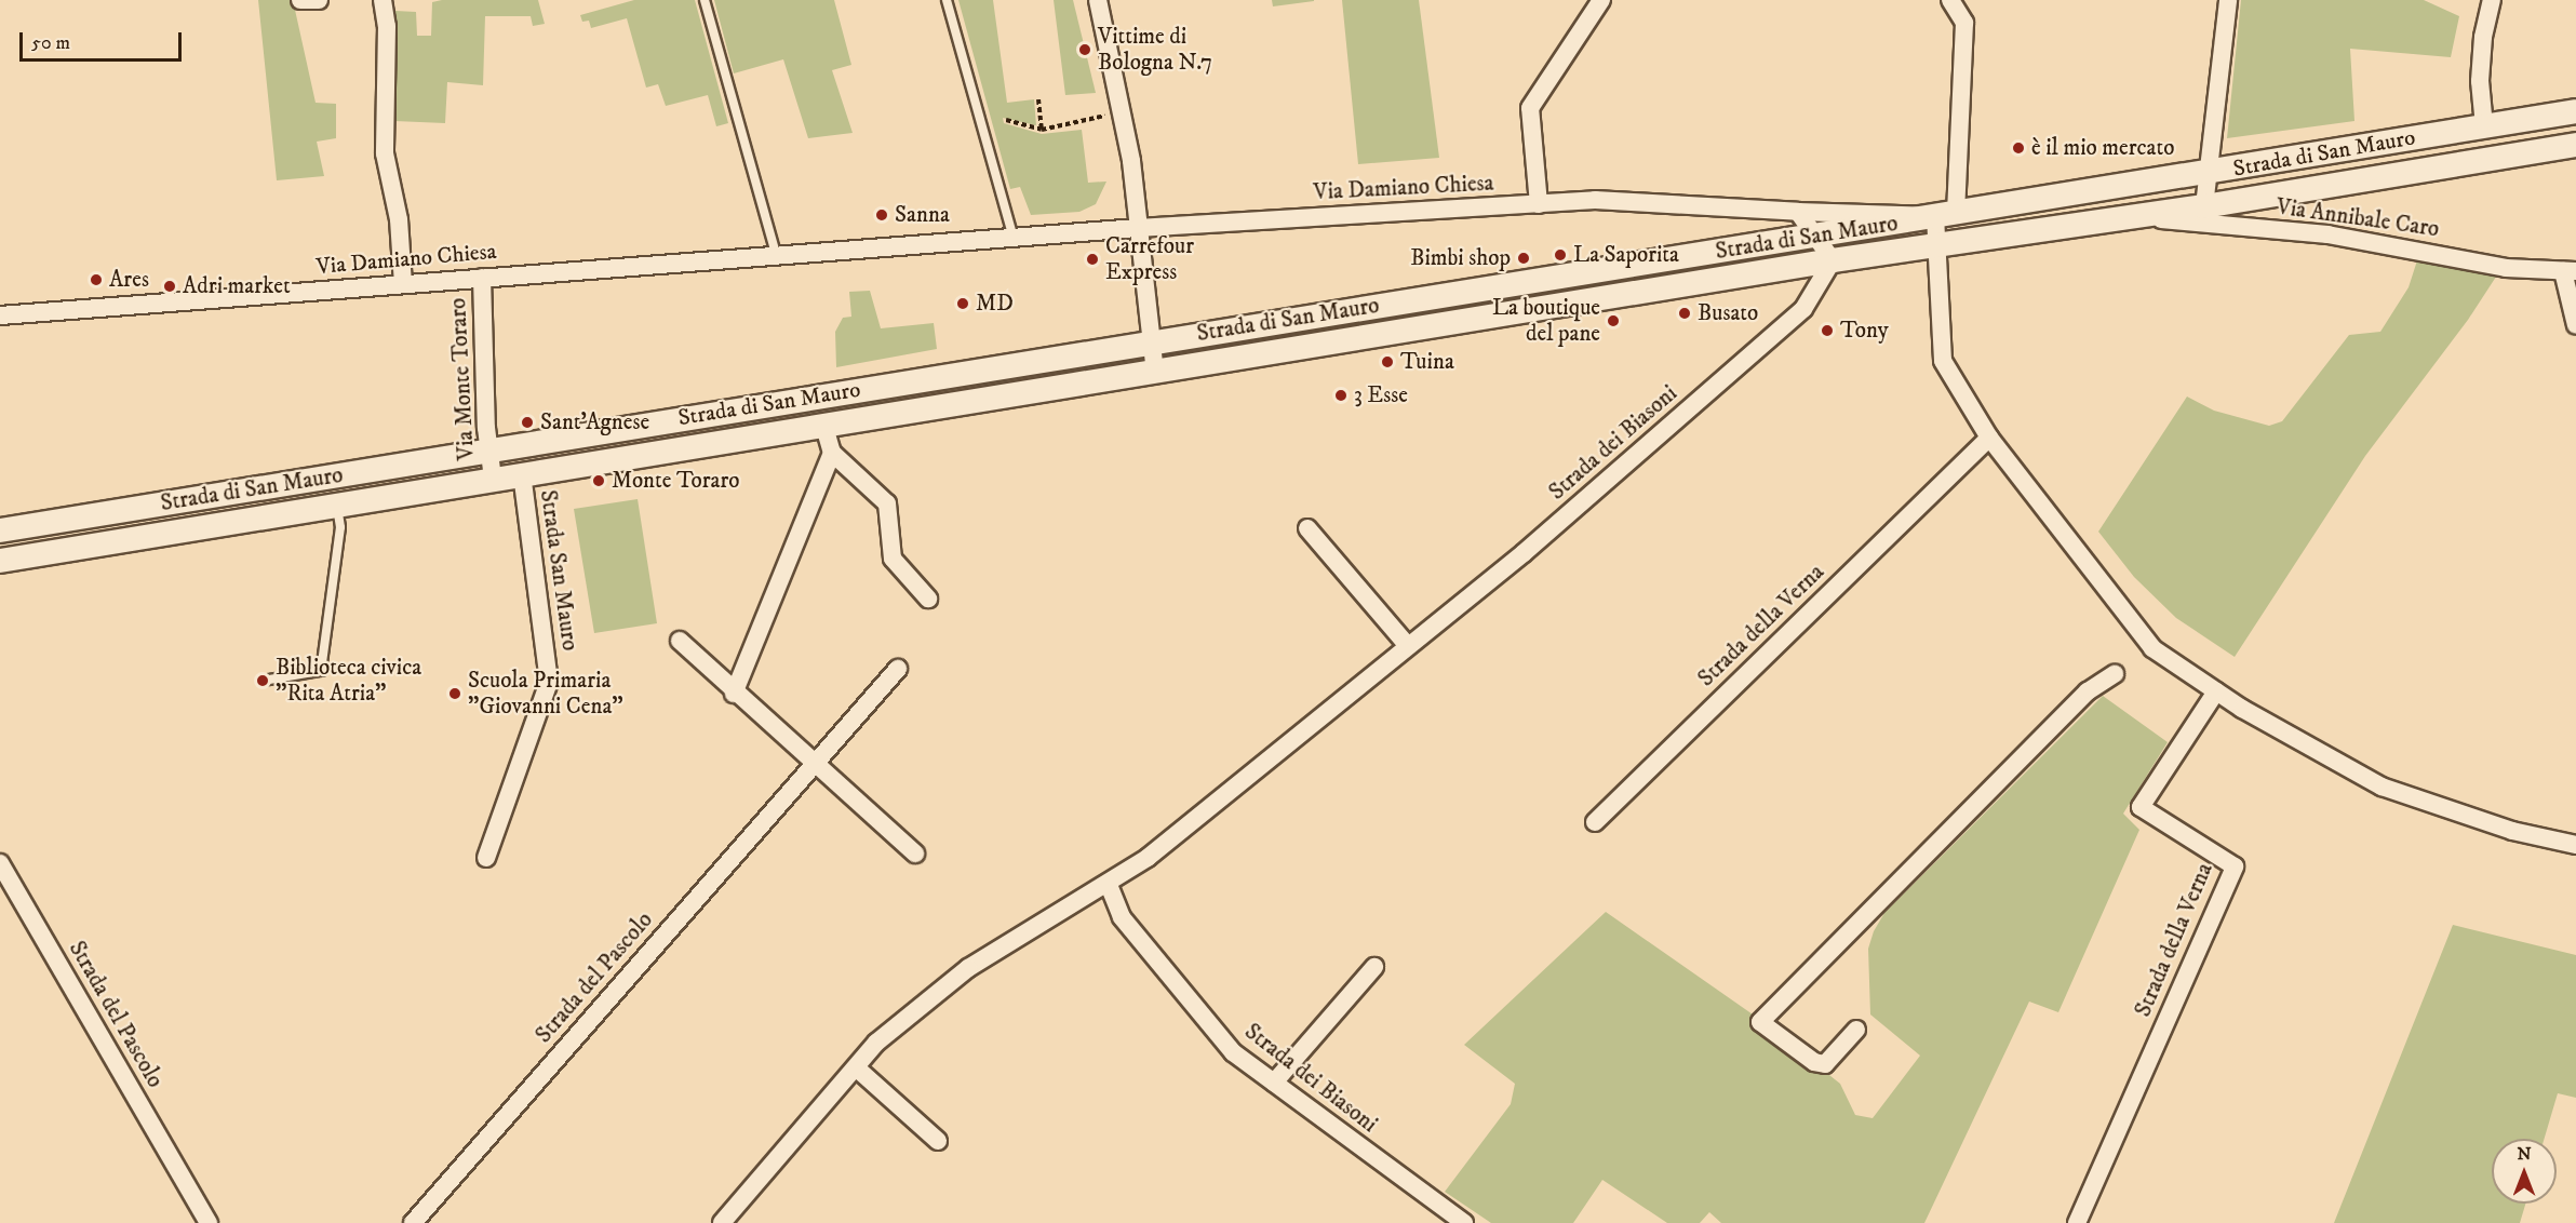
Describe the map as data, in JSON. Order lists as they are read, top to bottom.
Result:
{
  "streets": {
    "main road": ["Strada di San Mauro"],
    "street": [
      "Via Damiano Chiesa",
      "Via Annibale Caro",
      "Via Monte Toraro",
      "Strada dei Biasoni",
      "Strada San Mauro",
      "Strada della Verna",
      "Strada del Pascolo"
    ]
  },
  "crossings": [
    ["Strada di San Mauro", "Via Damiano Chiesa"],
    ["Strada di San Mauro", "Via Annibale Caro"],
    ["Strada di San Mauro", "Via Monte Toraro"],
    ["Strada di San Mauro", "Strada dei Biasoni"],
    ["Strada di San Mauro", "Strada San Mauro"],
    ["Via Damiano Chiesa", "Via Monte Toraro"]
  ],
  "places": [
    "Vittime di Bologna N.7",
    "è il mio mercato",
    "Sanna",
    "La Saporita",
    "Bimbi shop",
    "Carrefour Express",
    "Ares",
    "Adri market",
    "MD",
    "Busato",
    "La boutique del pane",
    "Tony",
    "Tuina",
    "3 Esse",
    "Sant'Agnese",
    "Monte Toraro",
    "Biblioteca civica \"Rita Atria\"",
    "Scuola Primaria \"Giovanni Cena\""
  ],
  "scale_bar": "50 m",
  "north": "top"
}
